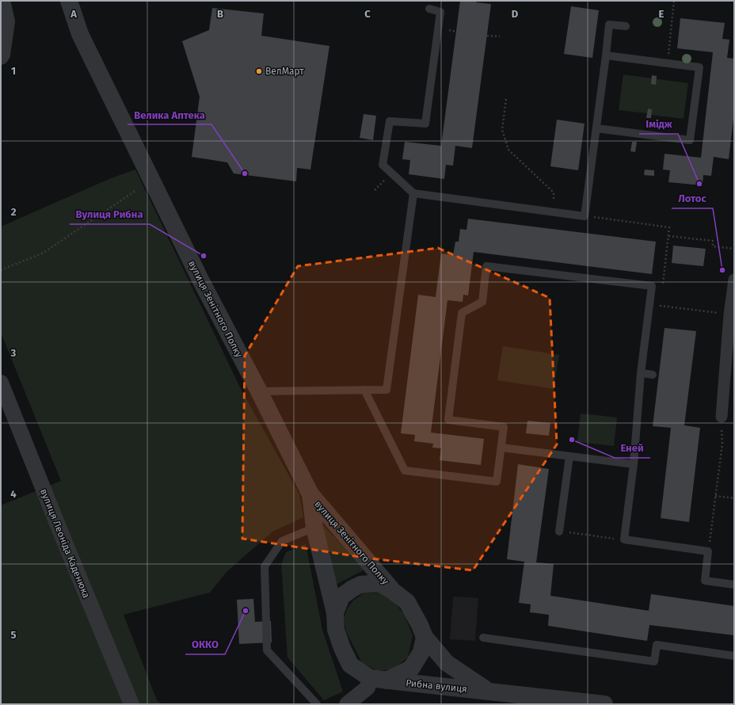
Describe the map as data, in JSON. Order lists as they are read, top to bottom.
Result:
{
  "streets": {
    "street": ["вулиця Зенітного Полку", "вулиця Леоніда Каденюка", "Рибна вулиця"]
  },
  "crossings": [
    ["вулиця Зенітного Полку", "Рибна вулиця"]
  ],
  "places": [
    "ВелМарт",
    "Велика Аптека",
    "Імідж",
    "Вулиця Рибна",
    "Лотос",
    "Еней",
    "ОККО"
  ],
  "grid": {
    "columns": [
      "A",
      "B",
      "C",
      "D",
      "E"
    ],
    "rows": [
      "1",
      "2",
      "3",
      "4",
      "5"
    ]
  }
}
